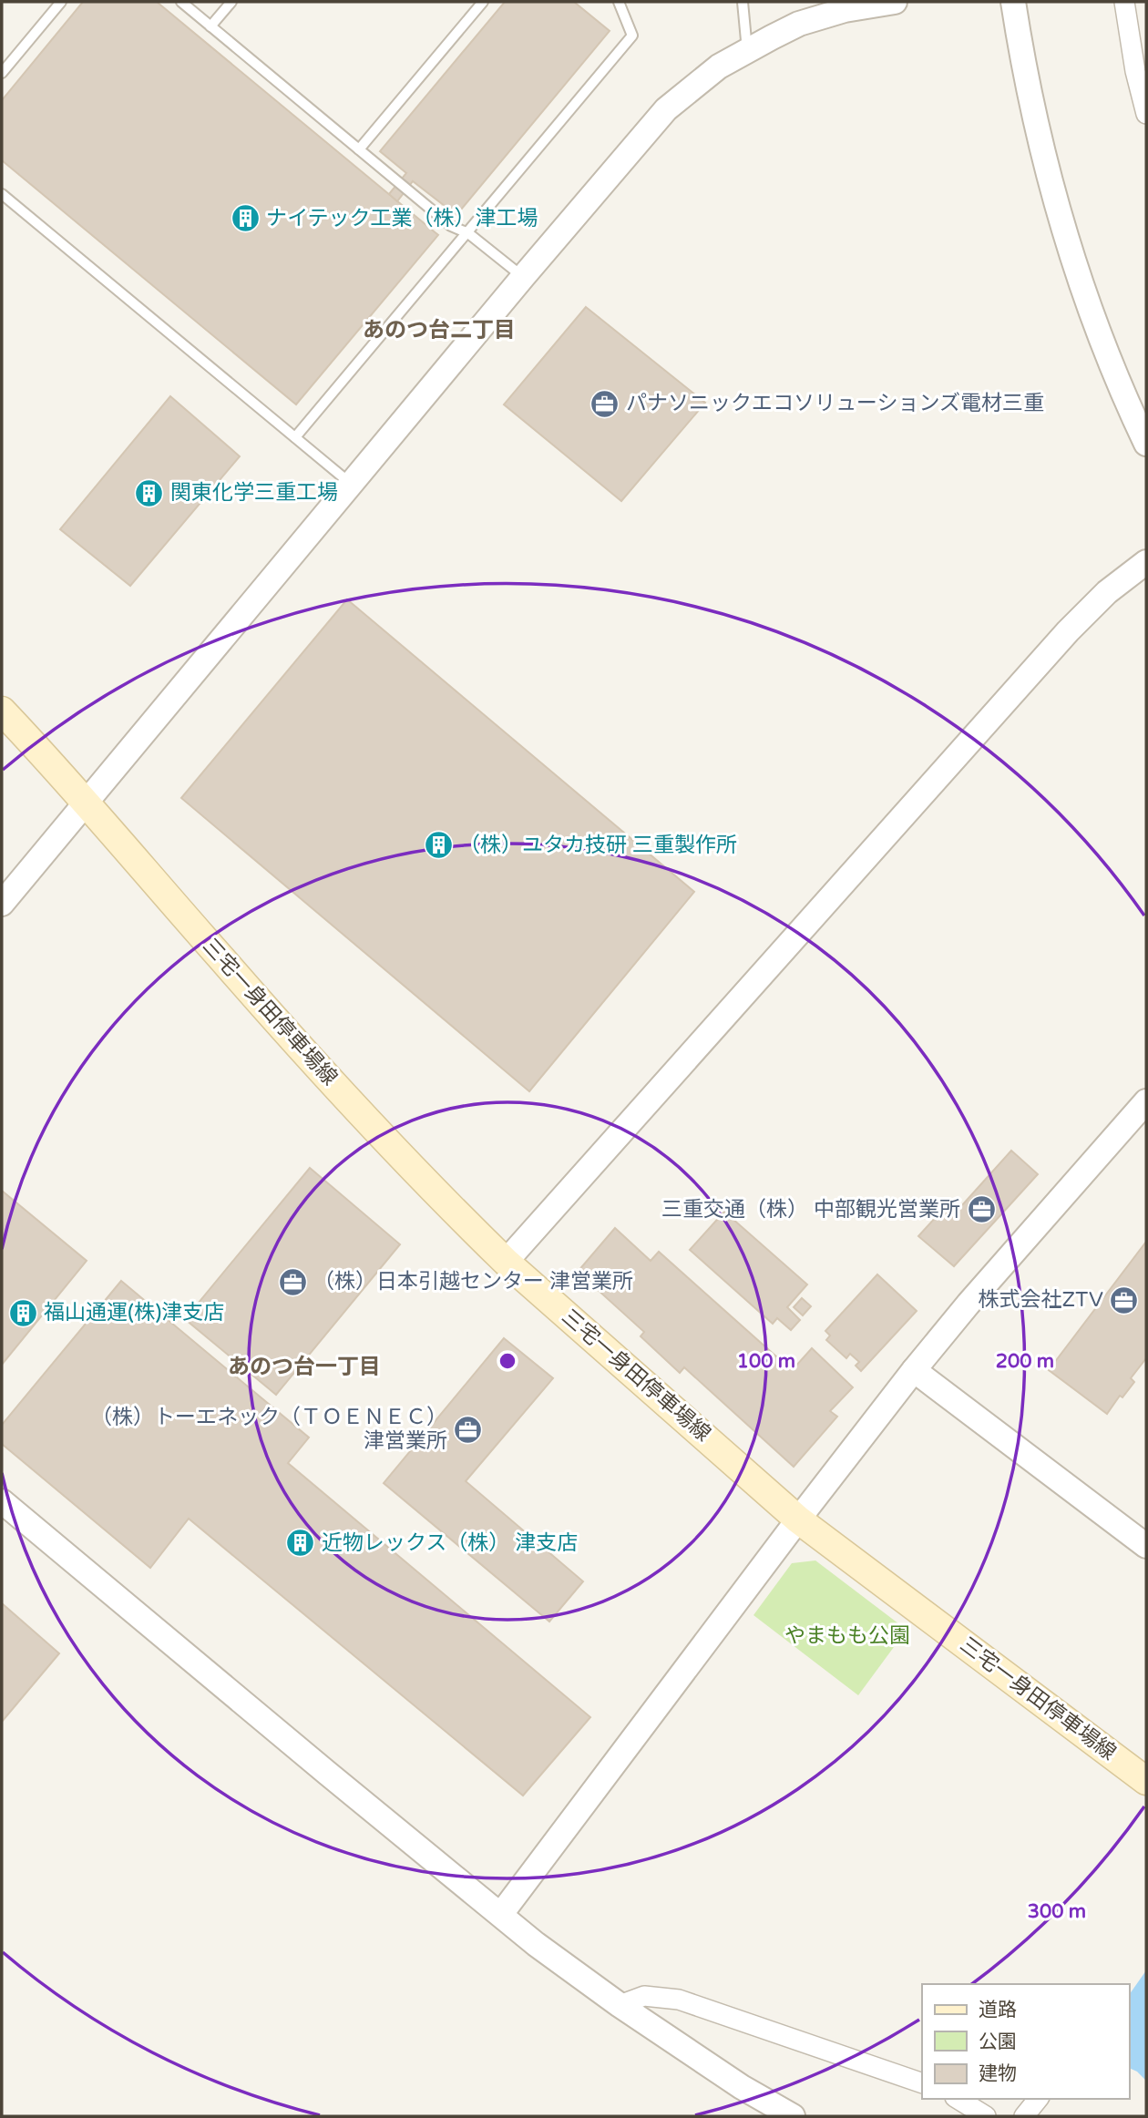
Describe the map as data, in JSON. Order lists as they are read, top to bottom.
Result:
{
  "streets": {
    "main road": ["三宅一身田停車場線"]
  },
  "districts": ["あのつ台二丁目", "あのつ台一丁目"],
  "parks": ["やまもも公園"],
  "places": {
    "building": [
      "ナイテック工業（株）津工場",
      "関東化学三重工場",
      "（株）ユタカ技研 三重製作所",
      "福山通運(株)津支店",
      "近物レックス（株） 津支店"
    ],
    "office": [
      "パナソニックエコソリューションズ電材三重",
      "三重交通（株） 中部観光営業所",
      "（株）日本引越センター 津営業所",
      "株式会社ZTV",
      "（株）トーエネック（ＴＯＥＮＥＣ） 津営業所"
    ]
  },
  "legend": ["道路", "公園", "建物"],
  "rings": ["100 m", "200 m", "300 m"]
}
